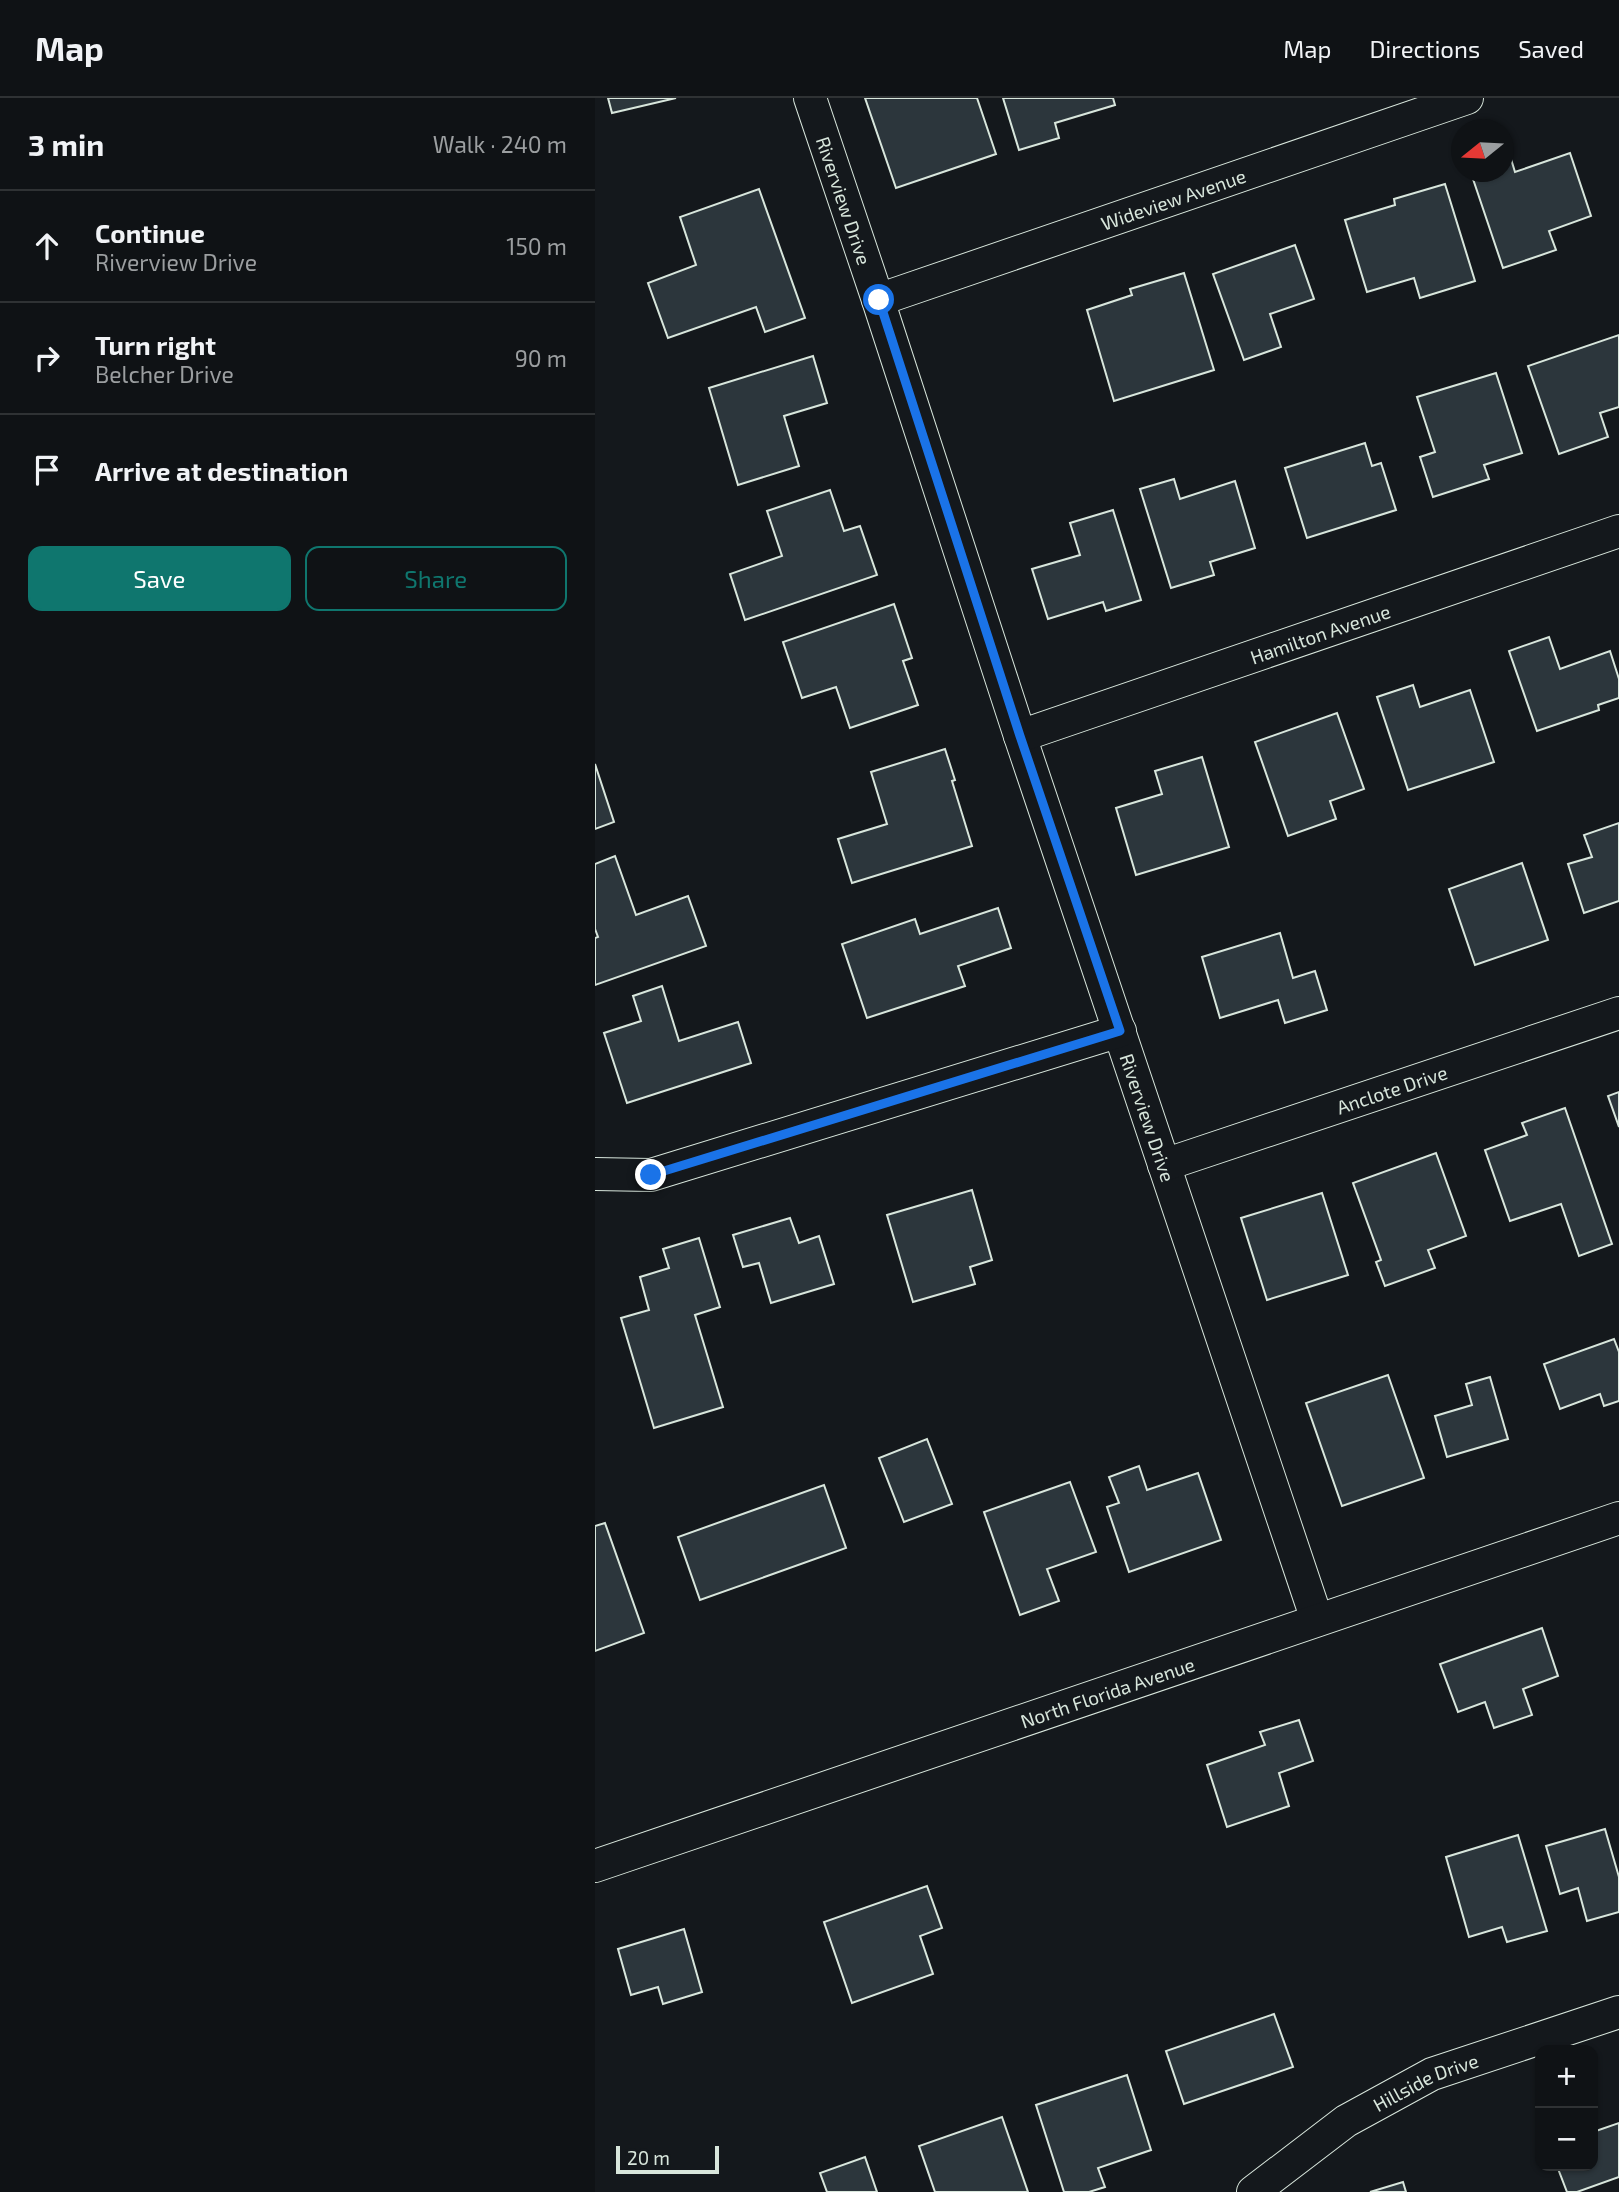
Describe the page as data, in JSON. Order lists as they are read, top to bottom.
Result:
{
  "streets": {
    "street": [
      "Wideview Avenue",
      "Riverview Drive",
      "Hamilton Avenue",
      "Anclote Drive",
      "North Florida Avenue",
      "Hillside Drive"
    ]
  },
  "crossings": [
    ["Wideview Avenue", "Riverview Drive"],
    ["Riverview Drive", "Hamilton Avenue"],
    ["Riverview Drive", "Anclote Drive"],
    ["Riverview Drive", "North Florida Avenue"]
  ],
  "scale_bar": "20 m",
  "north": "left",
  "page": {
    "header": "Map",
    "nav": ["Map", "Directions", "Saved"],
    "heading": ["3 min", "Walk · 240 m"],
    "list": [
      ["Continue", "Riverview Drive", "150 m"],
      ["Turn right", "Belcher Drive", "90 m"],
      "Arrive at destination"
    ],
    "buttons": ["Save", "Share"],
    "map_buttons": ["+", "−"],
    "scale": "20 m"
  }
}
